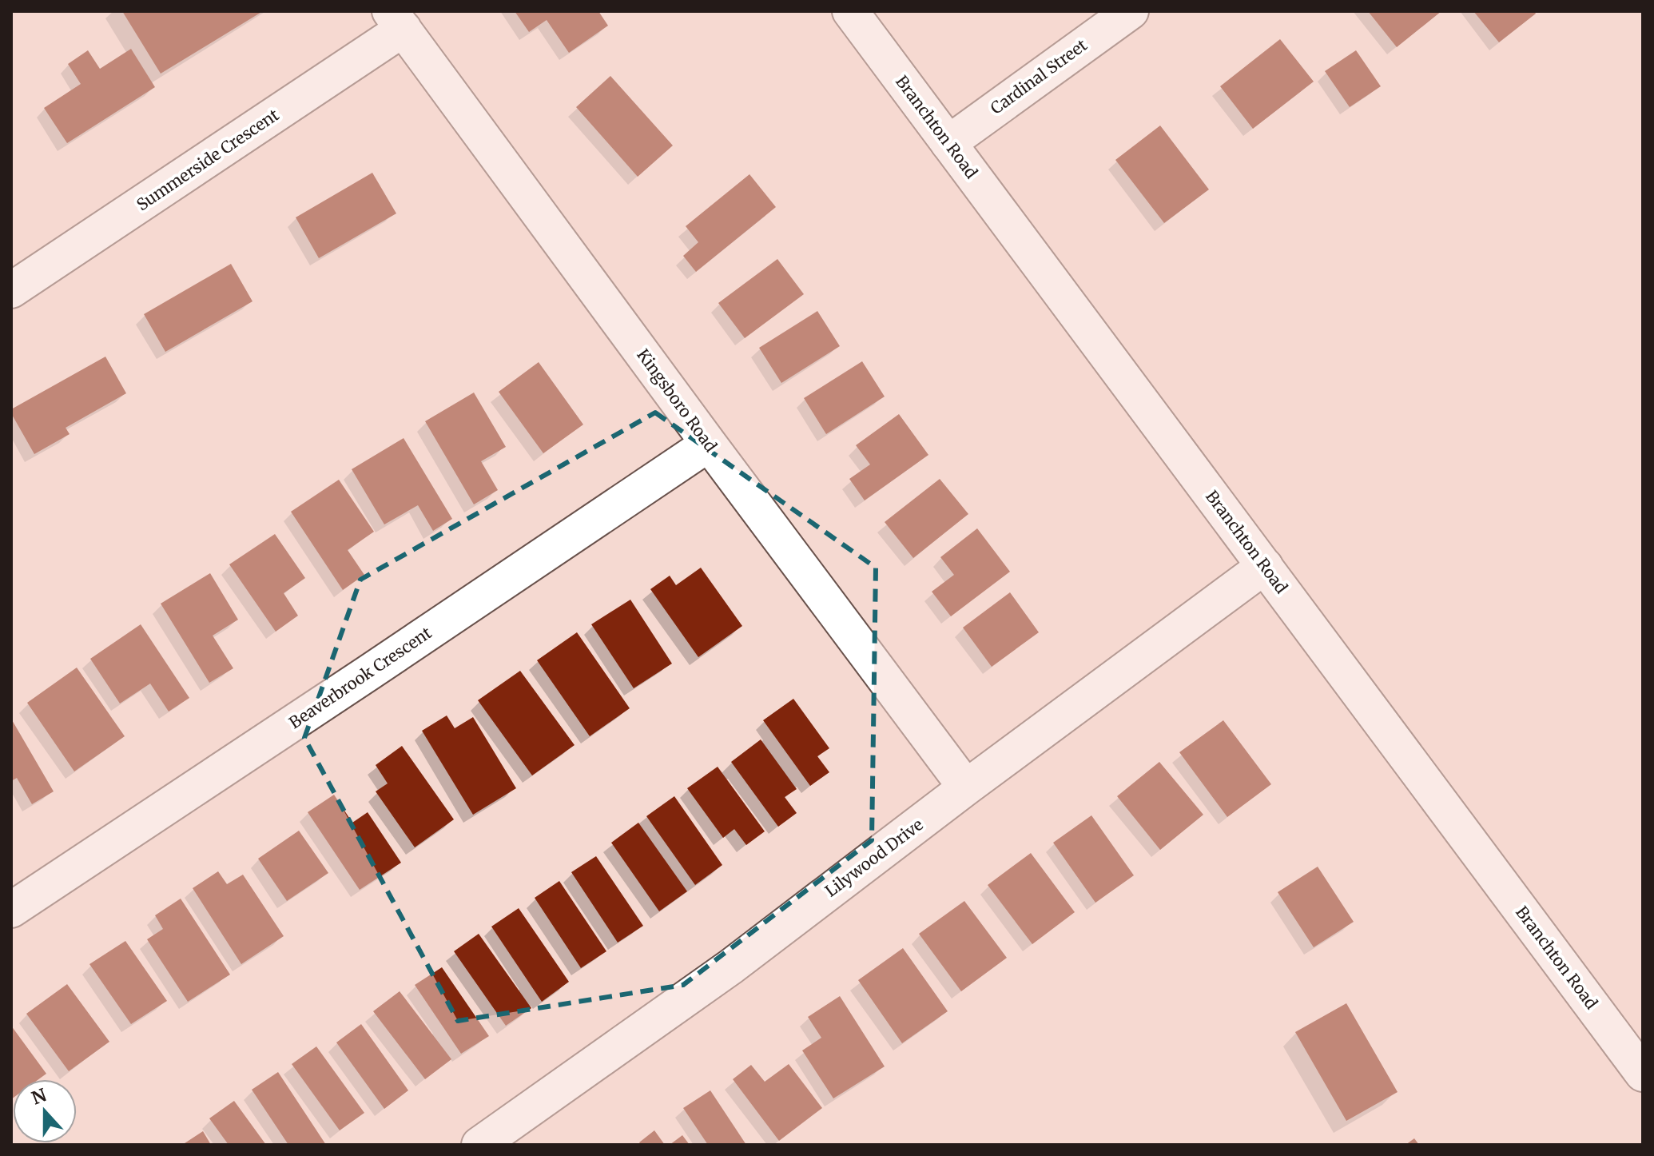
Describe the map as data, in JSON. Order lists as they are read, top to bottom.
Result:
{
  "streets": {
    "street": [
      "Cardinal Street",
      "Branchton Road",
      "Summerside Crescent",
      "Kingsboro Road",
      "Beaverbrook Crescent",
      "Lilywood Drive"
    ]
  },
  "crossings": [
    ["Cardinal Street", "Branchton Road"],
    ["Branchton Road", "Lilywood Drive"],
    ["Summerside Crescent", "Kingsboro Road"],
    ["Kingsboro Road", "Beaverbrook Crescent"],
    ["Kingsboro Road", "Lilywood Drive"]
  ],
  "north": "top"
}
